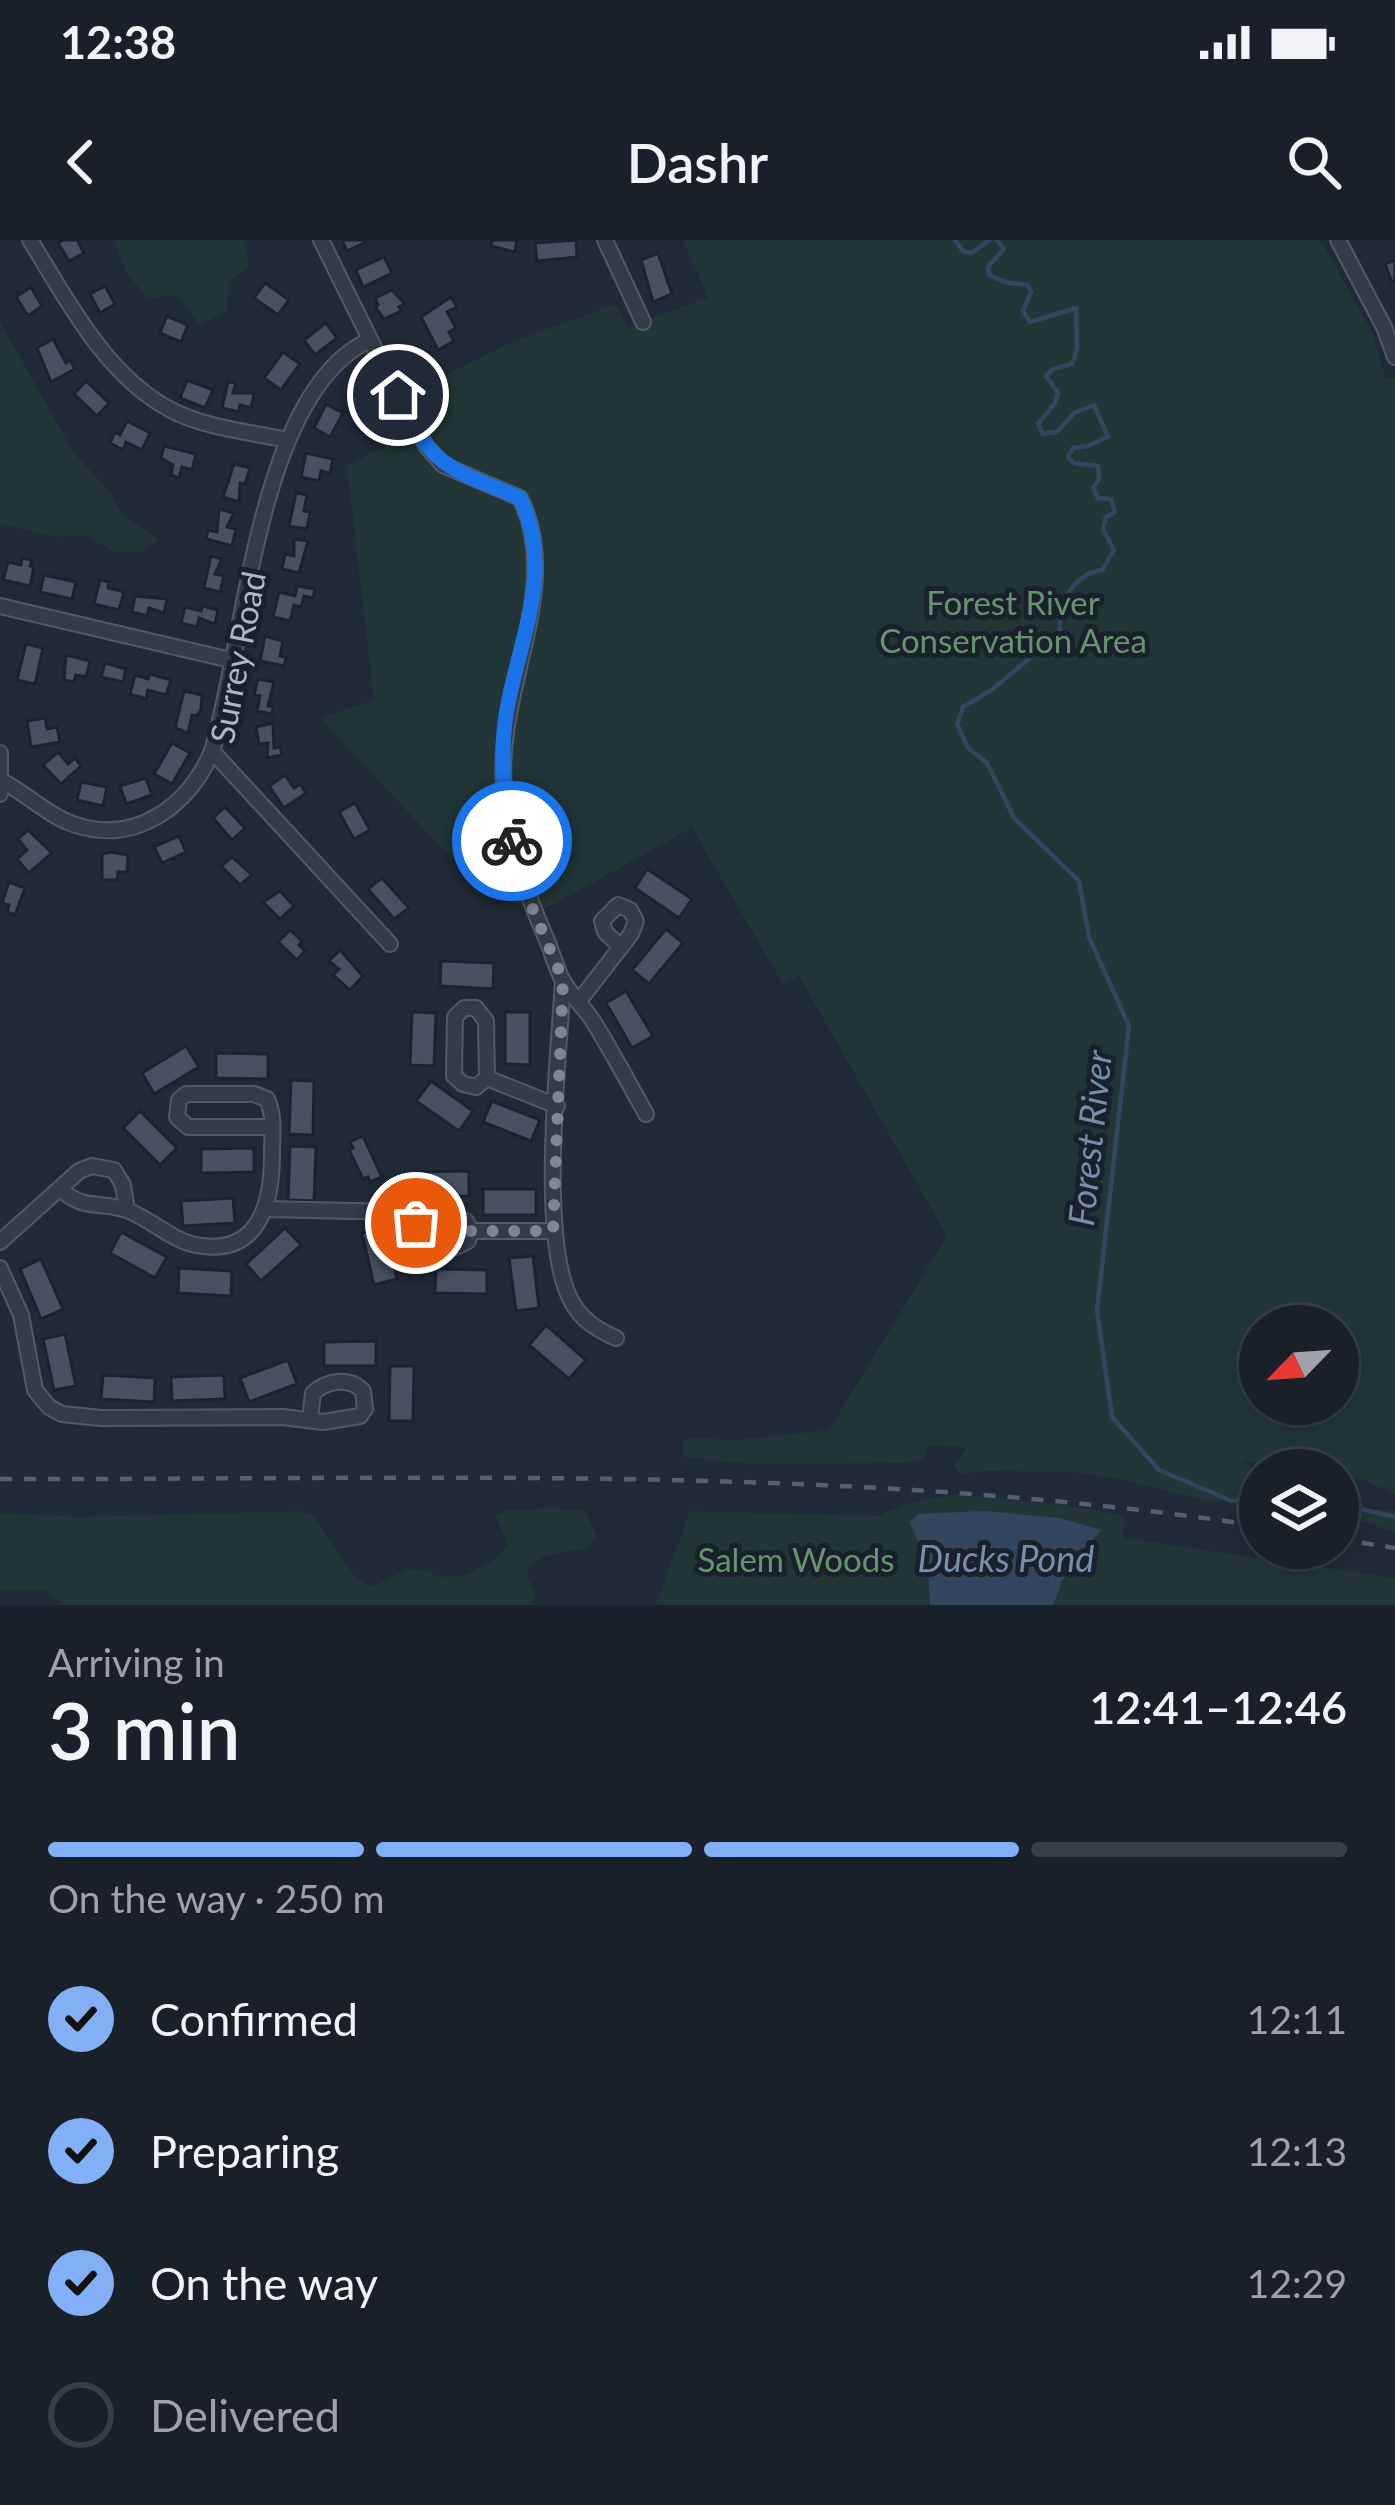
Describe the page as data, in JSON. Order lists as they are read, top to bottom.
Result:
{
  "streets": {
    "street": ["Surrey Road"]
  },
  "water": ["Forest River", "Ducks Pond"],
  "parks": ["Forest River Conservation Area", "Salem Woods"],
  "north": "bottom left",
  "page": {
    "status": "12:38",
    "header": "Dashr",
    "heading": ["3 min", "Arriving in", "12:41–12:46"],
    "bar": "On the way · 250 m",
    "list": [
      ["Confirmed", "12:11"],
      ["Preparing", "12:13"],
      ["On the way", "12:29"],
      "Delivered"
    ]
  }
}
